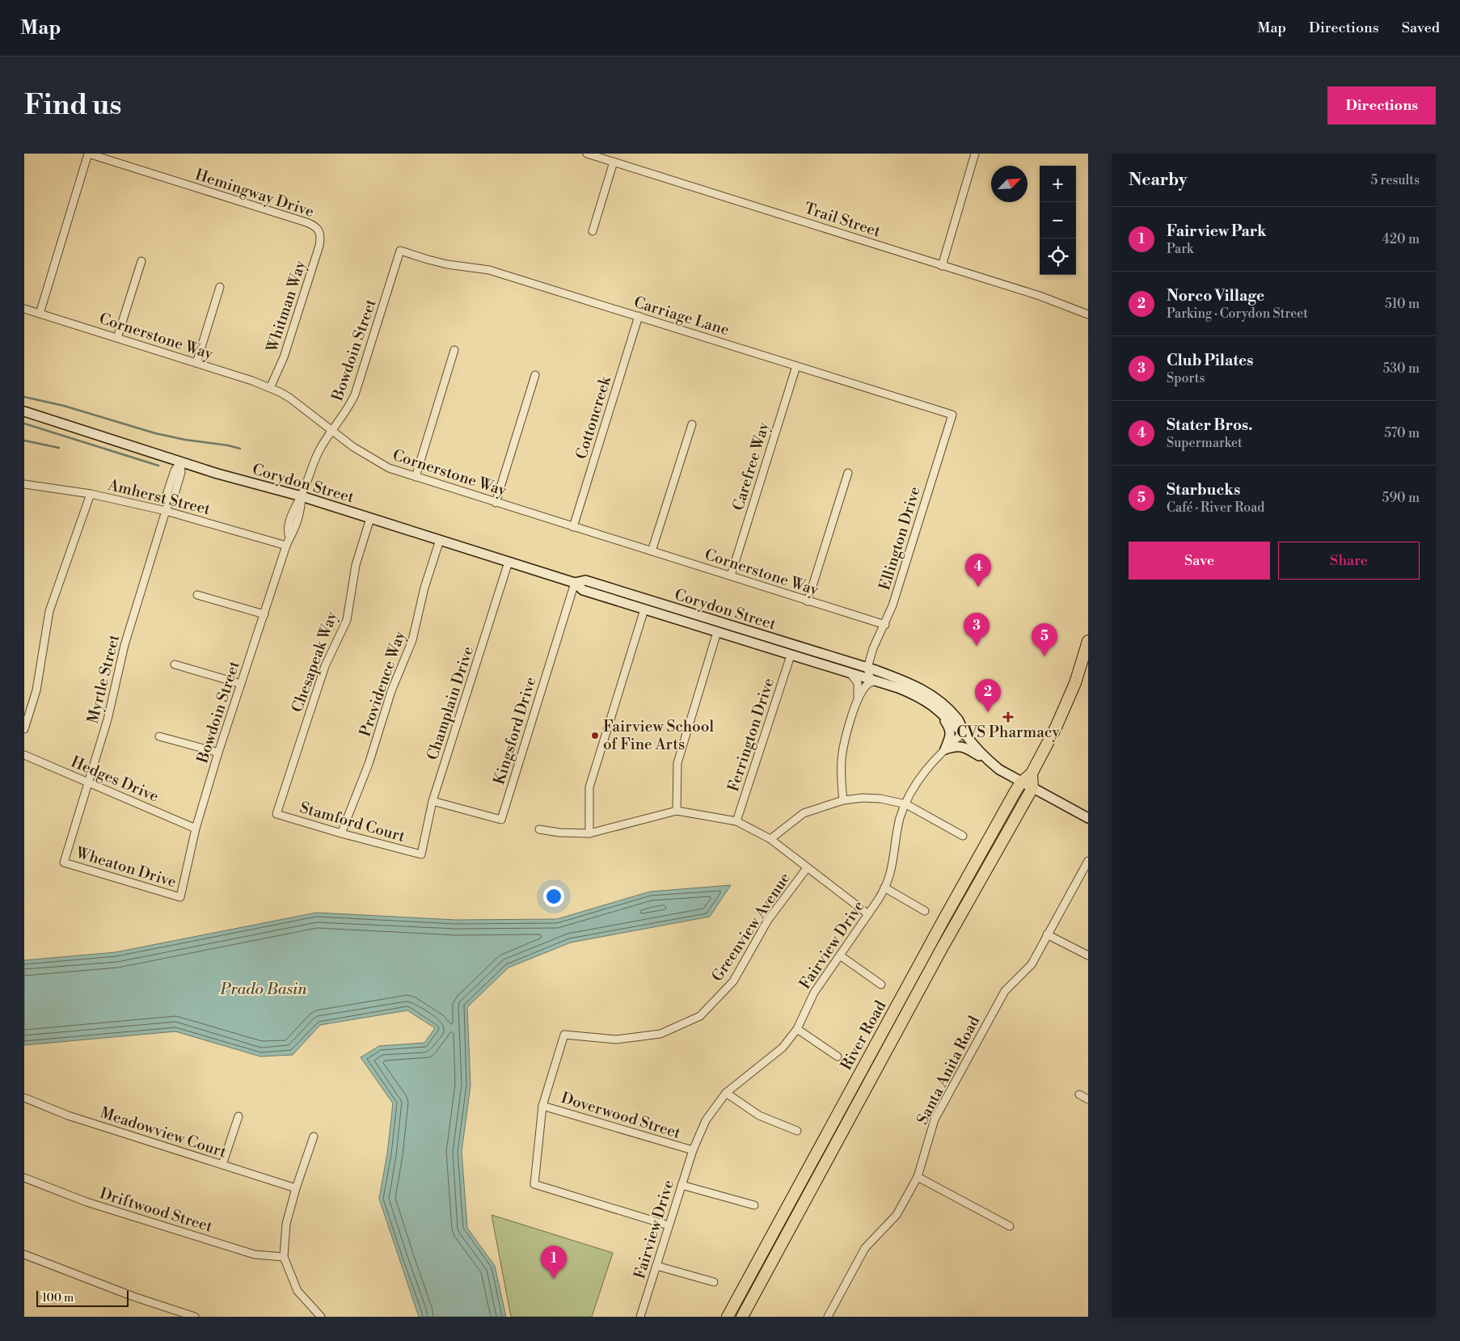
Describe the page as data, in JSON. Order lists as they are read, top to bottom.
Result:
{
  "streets": {
    "main road": ["Corydon Street", "River Road"],
    "street": [
      "Hemingway Drive",
      "Trail Street",
      "Whitman Way",
      "Carriage Lane",
      "Cornerstone Way",
      "Bowdoin Street",
      "Cottoncreek",
      "Carefree Way",
      "Amherst Street",
      "Ellington Drive",
      "Chesapeak Way",
      "Myrtle Street",
      "Providence Way",
      "Champlain Drive",
      "Kingsford Drive",
      "Ferrington Drive",
      "Hedges Drive",
      "Stamford Court",
      "Wheaton Drive",
      "Greenview Avenue",
      "Fairview Drive",
      "Santa Anita Road",
      "Doverwood Street",
      "Meadowview Court",
      "Driftwood Street"
    ]
  },
  "crossings": [
    ["Hemingway Drive", "Whitman Way"],
    ["Whitman Way", "Cornerstone Way"],
    ["Carriage Lane", "Bowdoin Street"],
    ["Carriage Lane", "Cottoncreek"],
    ["Carriage Lane", "Carefree Way"],
    ["Carriage Lane", "Ellington Drive"],
    ["Cornerstone Way", "Bowdoin Street"],
    ["Cornerstone Way", "Cottoncreek"],
    ["Cornerstone Way", "Carefree Way"],
    ["Cornerstone Way", "Ellington Drive"],
    ["Bowdoin Street", "Corydon Street"],
    ["Bowdoin Street", "Amherst Street"],
    ["Bowdoin Street", "Hedges Drive"],
    ["Bowdoin Street", "Wheaton Drive"],
    ["Corydon Street", "Ellington Drive"],
    ["Corydon Street", "Chesapeak Way"],
    ["Corydon Street", "Myrtle Street"],
    ["Corydon Street", "Providence Way"],
    ["Corydon Street", "Champlain Drive"],
    ["Corydon Street", "Kingsford Drive"],
    ["Corydon Street", "Ferrington Drive"],
    ["Corydon Street", "Fairview Drive"],
    ["Corydon Street", "River Road"],
    ["Amherst Street", "Myrtle Street"],
    ["Chesapeak Way", "Stamford Court"],
    ["Myrtle Street", "Hedges Drive"],
    ["Myrtle Street", "Wheaton Drive"],
    ["Providence Way", "Stamford Court"],
    ["Champlain Drive", "Kingsford Drive"],
    ["Champlain Drive", "Stamford Court"],
    ["Greenview Avenue", "Fairview Drive"],
    ["Greenview Avenue", "Doverwood Street"],
    ["Fairview Drive", "Doverwood Street"]
  ],
  "water": ["Prado Basin"],
  "places": {
    "health": ["CVS Pharmacy"],
    "other": ["Fairview School of Fine Arts"]
  },
  "scale_bar": "100 m",
  "north": "top right",
  "page": {
    "header": "Map",
    "nav": ["Map", "Directions", "Saved"],
    "buttons": [
      "Directions",
      ["Save", "Share"]
    ],
    "title": "Find us",
    "heading": ["Nearby", "5 results"],
    "map_buttons": ["+", "−"],
    "list": [
      {
        "mark": "1",
        "name": "Fairview Park",
        "note": "Park",
        "value": "420 m"
      },
      {
        "mark": "2",
        "name": "Norco Village",
        "note": "Parking · Corydon Street",
        "value": "510 m"
      },
      {
        "mark": "3",
        "name": "Club Pilates",
        "note": "Sports",
        "value": "530 m"
      },
      {
        "mark": "4",
        "name": "Stater Bros.",
        "note": "Supermarket",
        "value": "570 m"
      },
      {
        "mark": "5",
        "name": "Starbucks",
        "note": "Café · River Road",
        "value": "590 m"
      }
    ],
    "pins": [
      "4",
      "3",
      "5",
      "2",
      "1"
    ],
    "scale": "100 m"
  }
}
